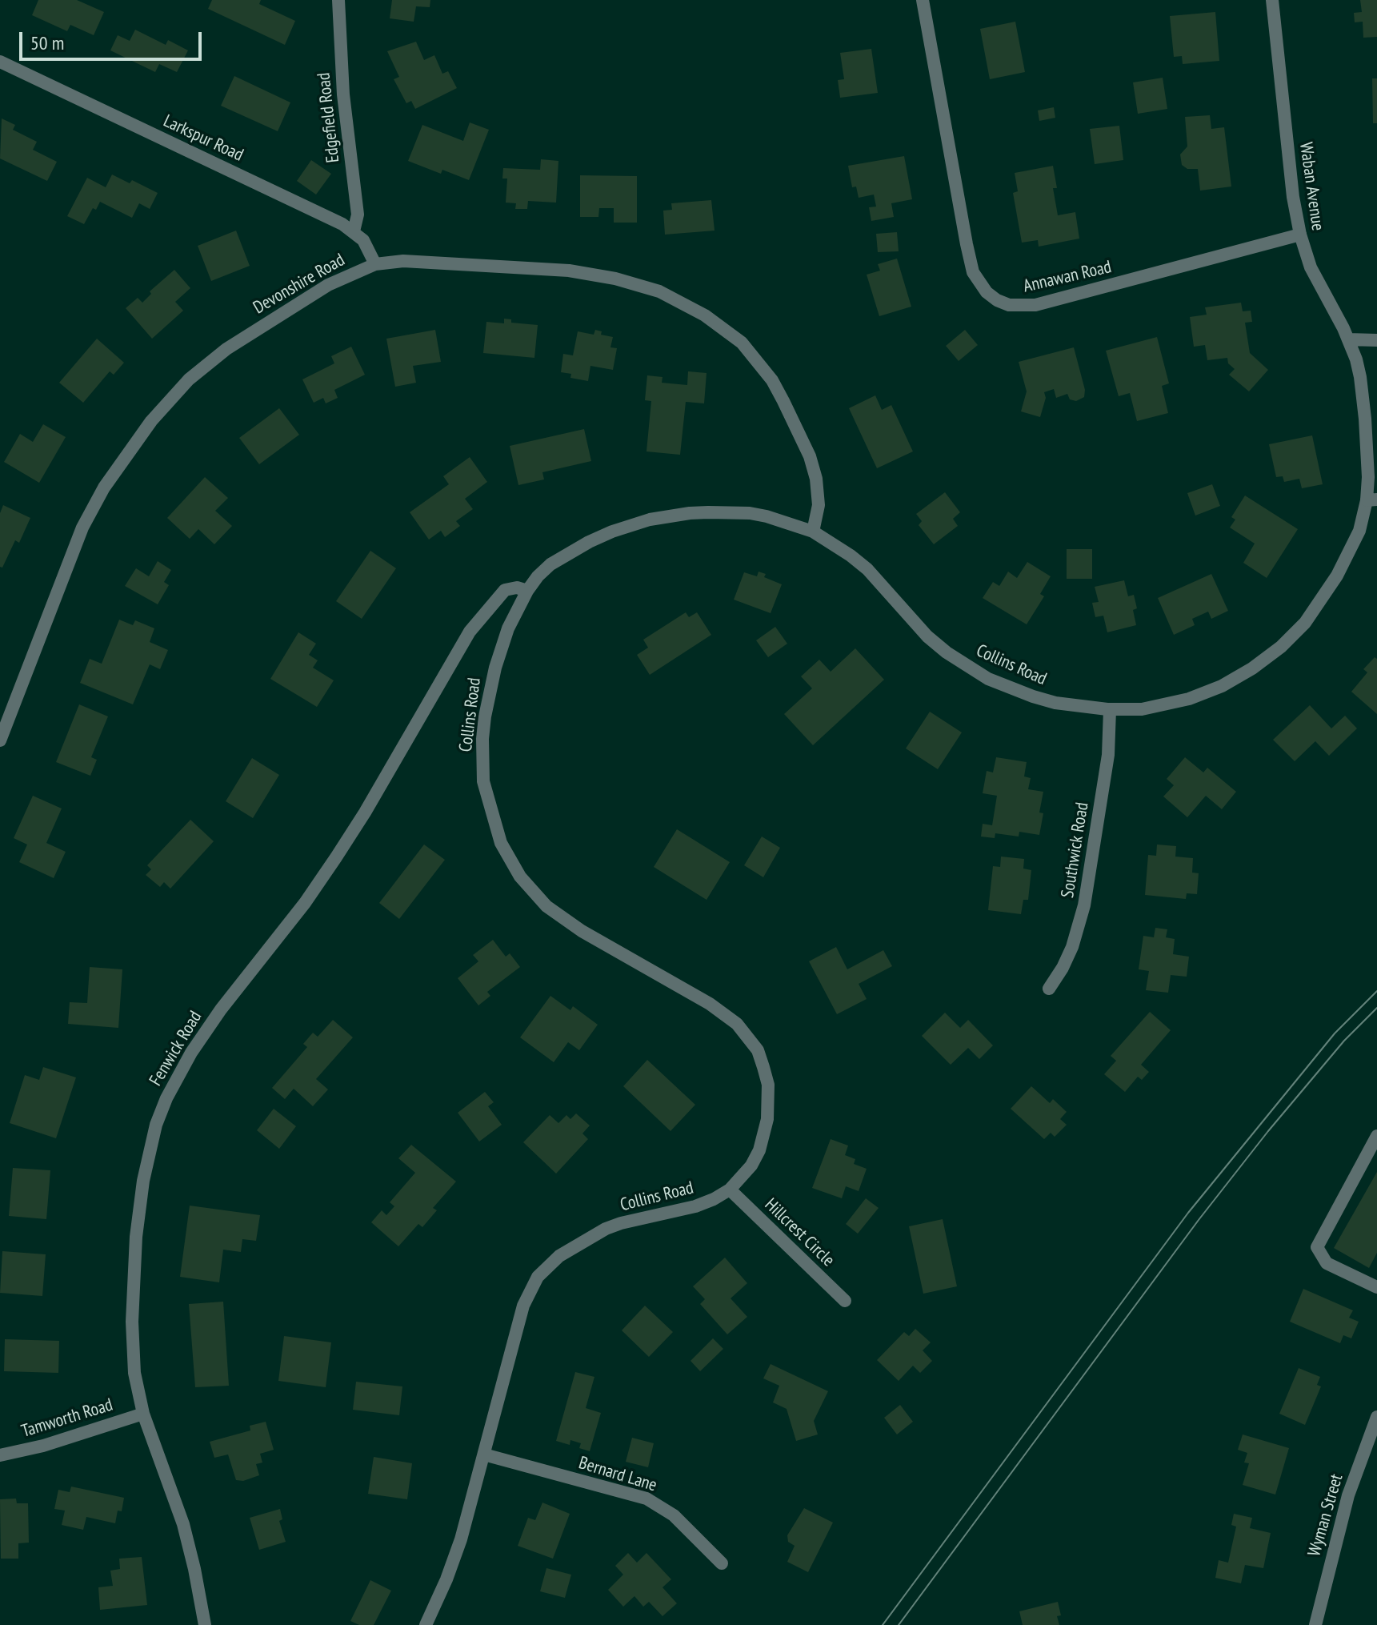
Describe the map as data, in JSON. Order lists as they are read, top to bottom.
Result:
{
  "streets": {
    "street": [
      "Edgefield Road",
      "Larkspur Road",
      "Waban Avenue",
      "Annawan Road",
      "Devonshire Road",
      "Collins Road",
      "Southwick Road",
      "Fenwick Road",
      "Hillcrest Circle",
      "Tamworth Road",
      "Bernard Lane",
      "Wyman Street"
    ]
  },
  "crossings": [
    ["Edgefield Road", "Larkspur Road"],
    ["Larkspur Road", "Devonshire Road"],
    ["Waban Avenue", "Annawan Road"],
    ["Waban Avenue", "Collins Road"],
    ["Devonshire Road", "Collins Road"],
    ["Collins Road", "Southwick Road"],
    ["Collins Road", "Fenwick Road"],
    ["Collins Road", "Hillcrest Circle"],
    ["Collins Road", "Bernard Lane"],
    ["Fenwick Road", "Tamworth Road"]
  ],
  "scale_bar": "50 m"
}
